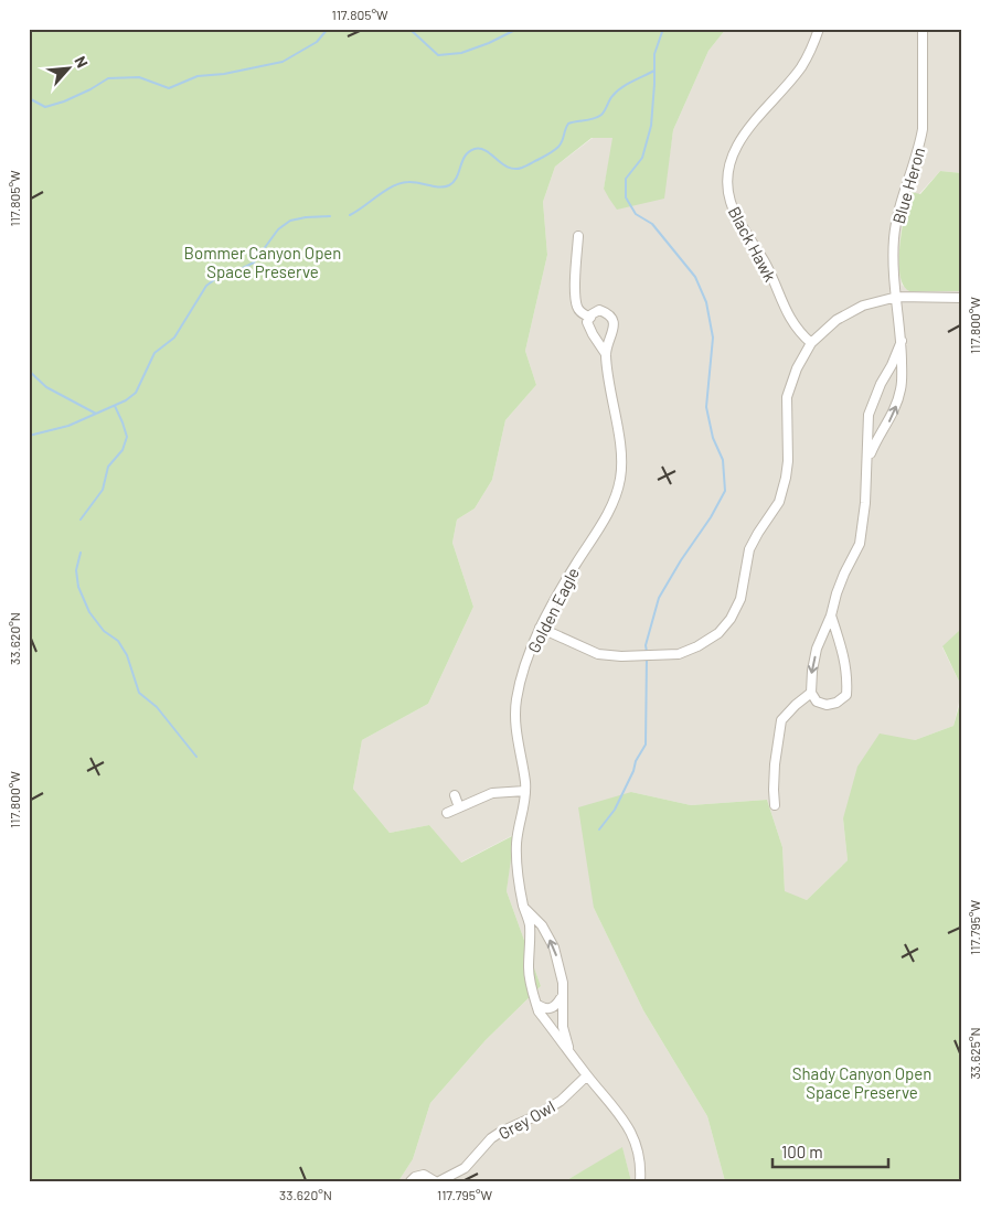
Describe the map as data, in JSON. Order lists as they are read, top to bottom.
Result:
{
  "streets": {
    "street": [
      "Blue Heron",
      "Black Hawk",
      "Golden Eagle",
      "Grey Owl"
    ]
  },
  "crossings": [
    ["Golden Eagle", "Grey Owl"]
  ],
  "parks": ["Bommer Canyon Open Space Preserve", "Shady Canyon Open Space Preserve"],
  "scale_bar": "100 m",
  "north": "top right",
  "coordinates": [
    "117.805°W",
    "117.800°W",
    "33.620°N",
    "117.795°W",
    "33.625°N"
  ]
}
